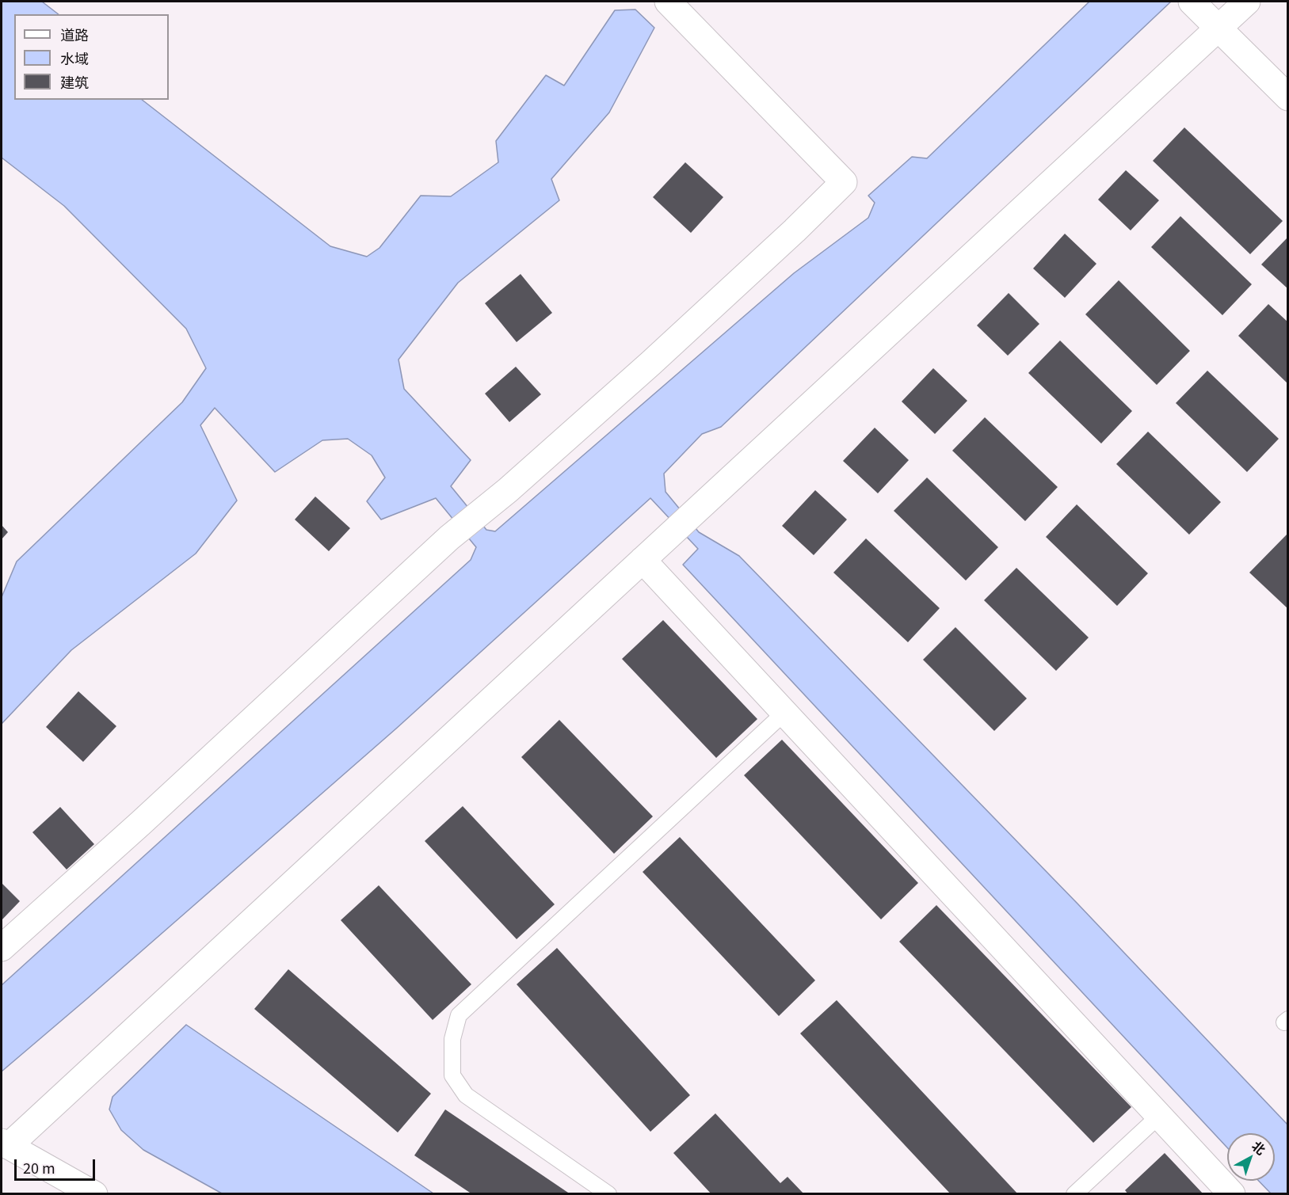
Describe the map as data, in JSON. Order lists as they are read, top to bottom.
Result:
{
  "legend": ["道路", "水域", "建筑"],
  "scale_bar": "20 m",
  "north": "top right"
}
